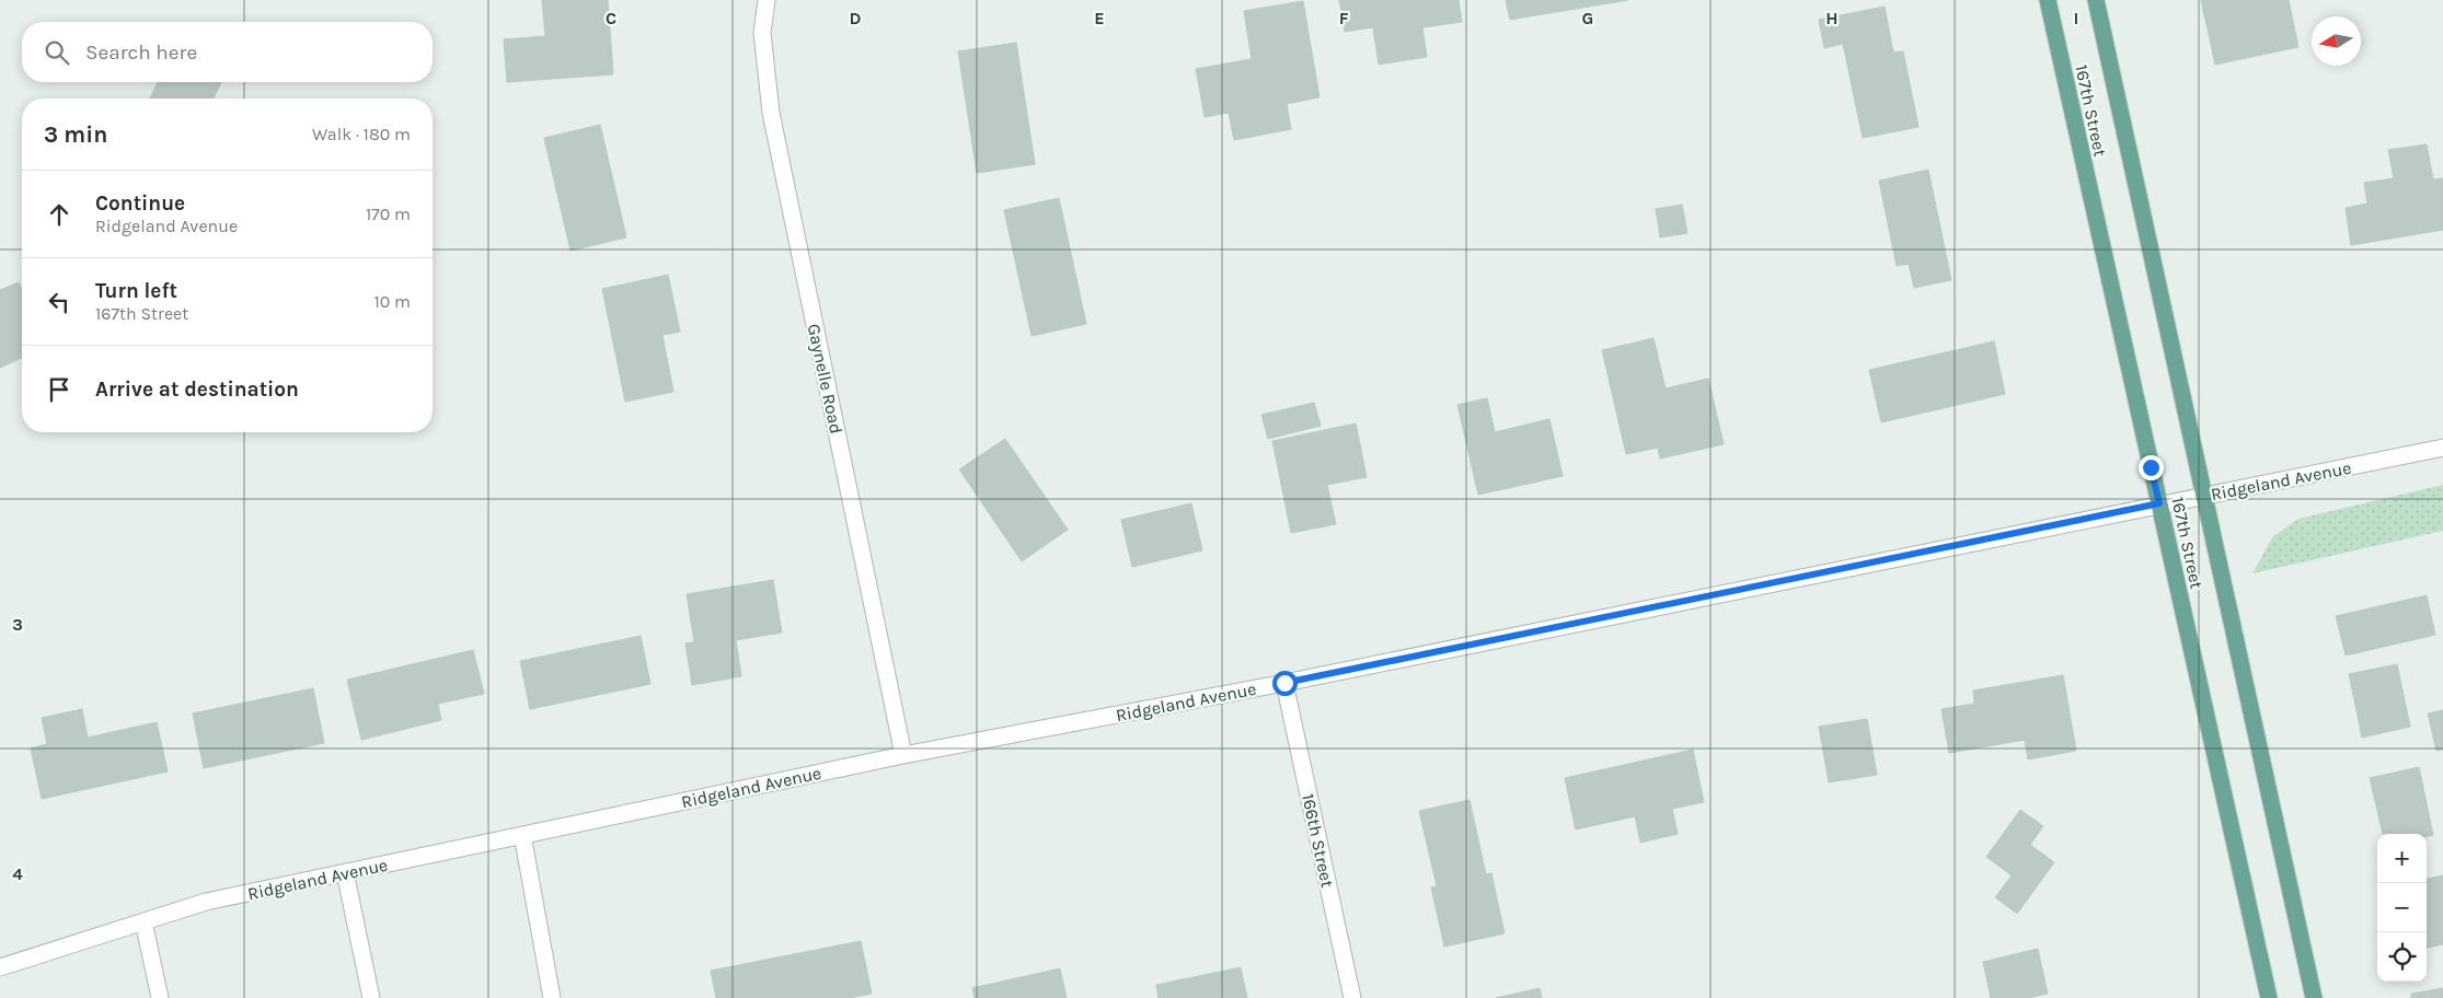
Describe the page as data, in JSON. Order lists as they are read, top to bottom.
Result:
{
  "streets": {
    "main road": ["167th Street"],
    "street": ["Gaynelle Road", "Ridgeland Avenue", "166th Street"]
  },
  "crossings": [
    ["167th Street", "Ridgeland Avenue"],
    ["Gaynelle Road", "Ridgeland Avenue"],
    ["Ridgeland Avenue", "166th Street"]
  ],
  "north": "left",
  "page": {
    "search": "Search here",
    "heading": ["3 min", "Walk · 180 m"],
    "list": [
      ["Continue", "Ridgeland Avenue", "170 m"],
      ["Turn left", "167th Street", "10 m"],
      "Arrive at destination"
    ],
    "map_buttons": ["+", "−"]
  },
  "grid": {
    "columns": [
      "C",
      "D",
      "E",
      "F",
      "G",
      "H",
      "I"
    ],
    "rows": ["3", "4"]
  }
}
